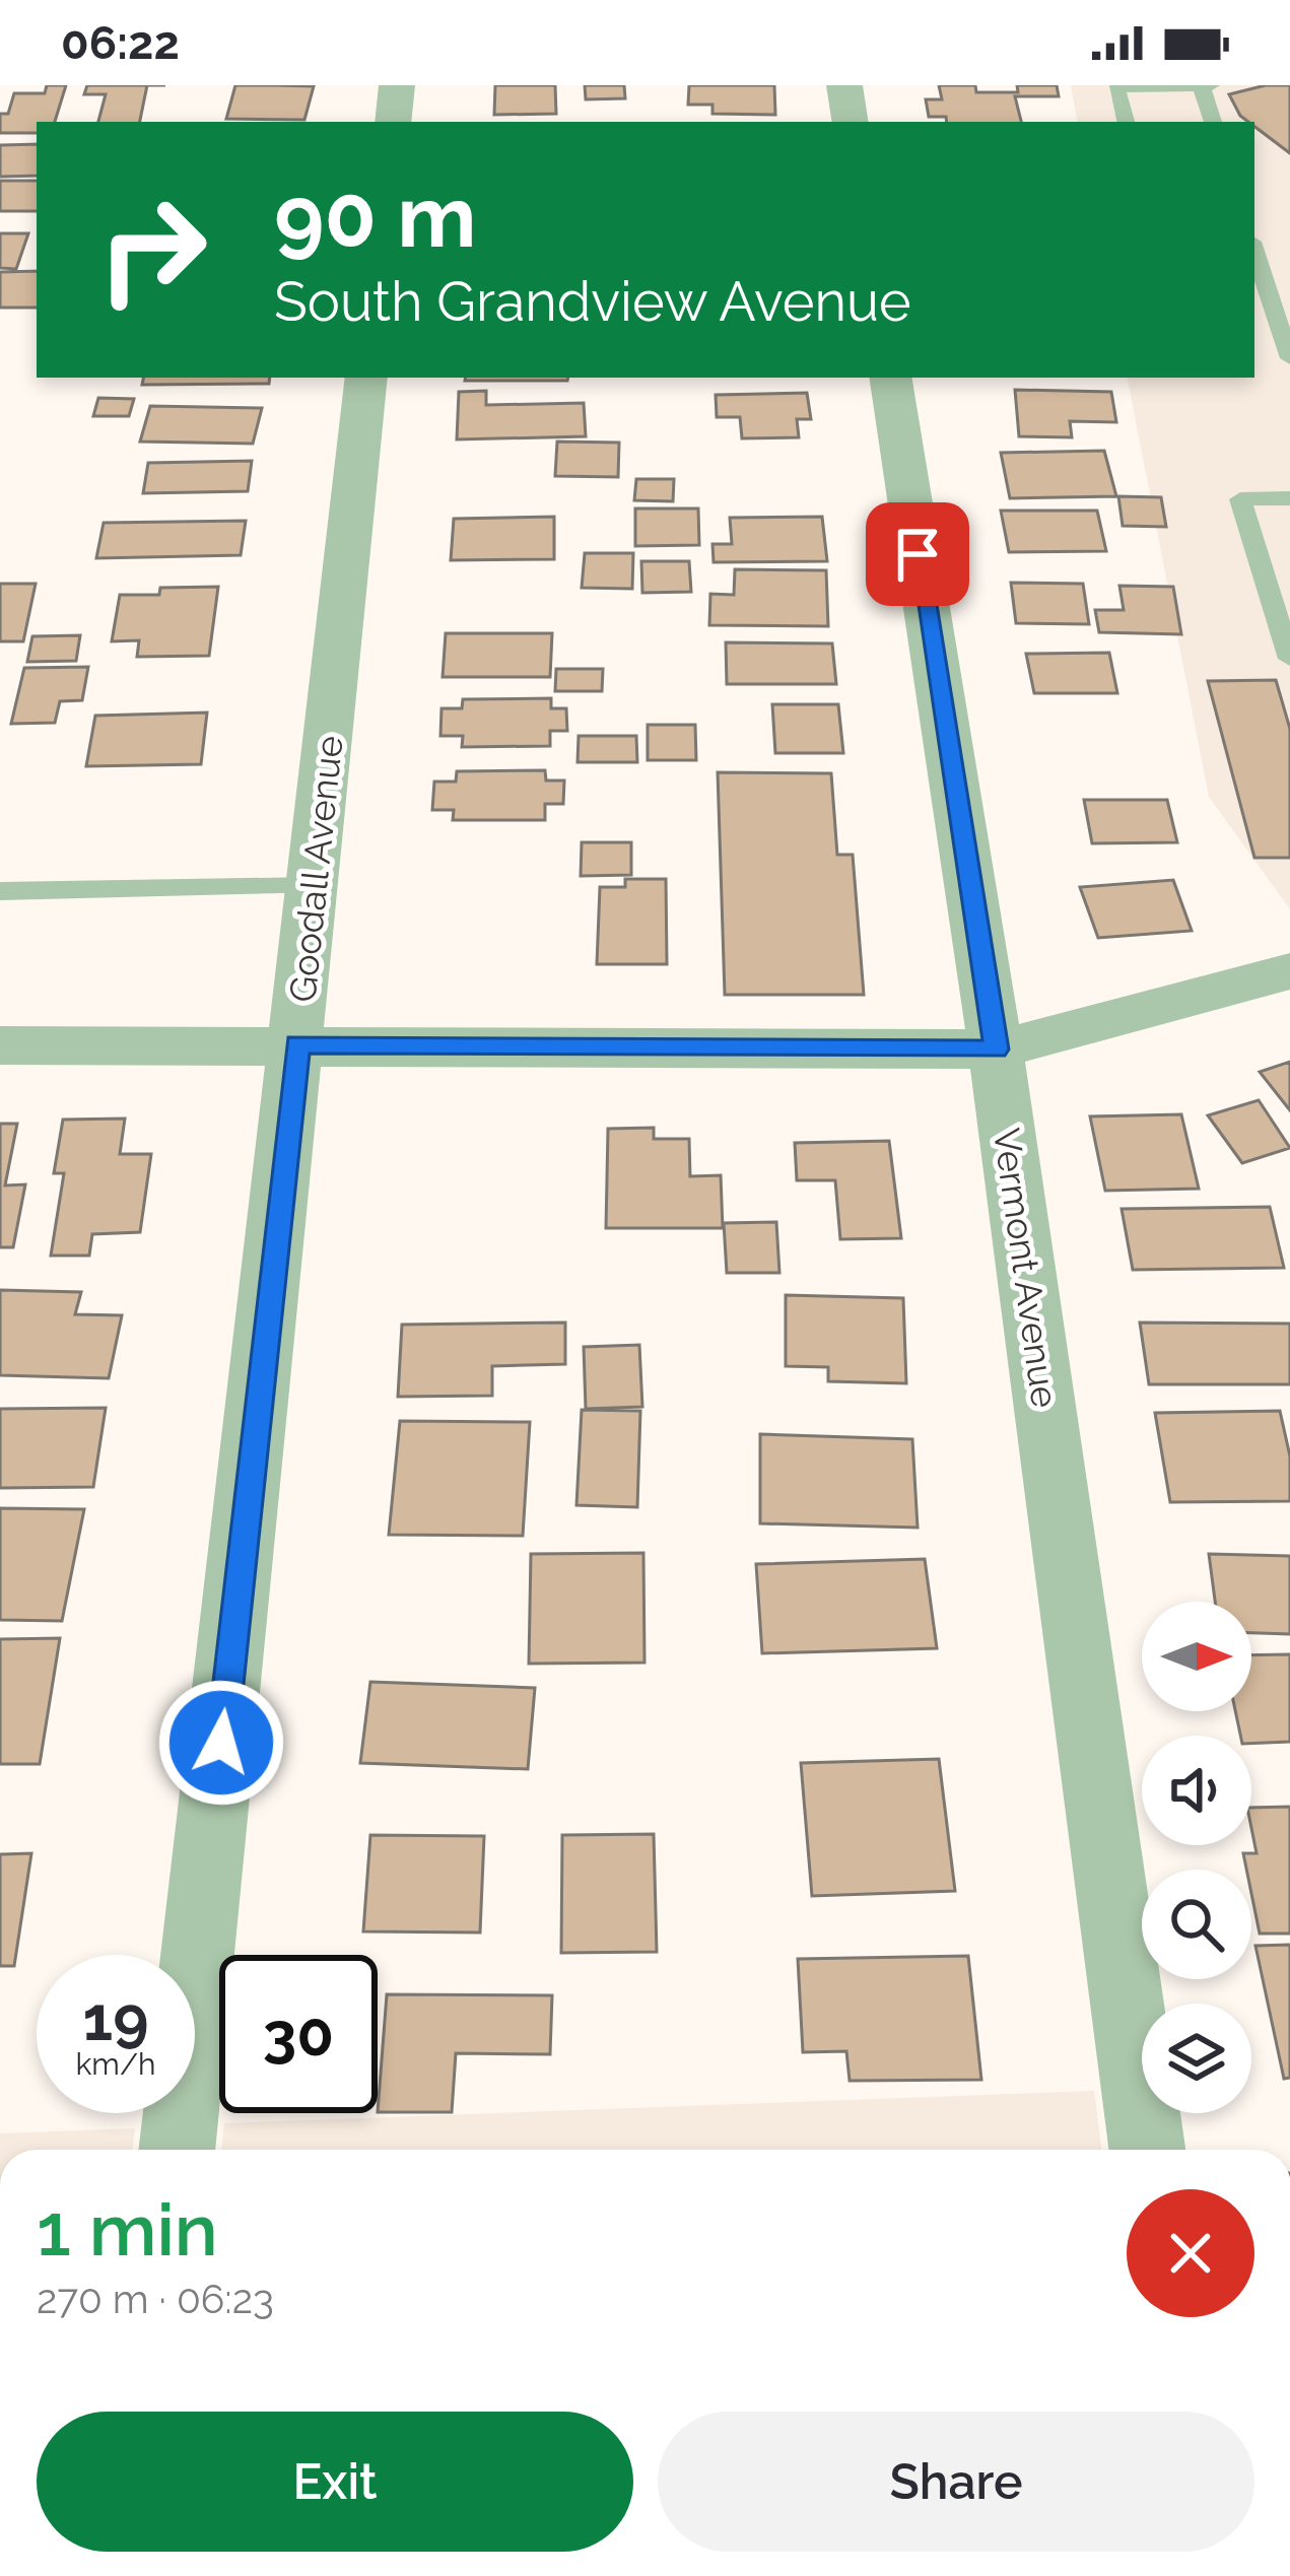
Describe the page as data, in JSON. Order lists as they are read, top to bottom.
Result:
{
  "streets": {
    "street": ["Goodall Avenue", "Vermont Avenue"]
  },
  "north": "right",
  "page": {
    "status": "06:22",
    "turn": ["90 m", "South Grandview Avenue"],
    "speed": "19 km/h",
    "limit": "30",
    "heading": ["1 min", "270 m · 06:23"],
    "buttons": ["Exit", "Share"]
  }
}
